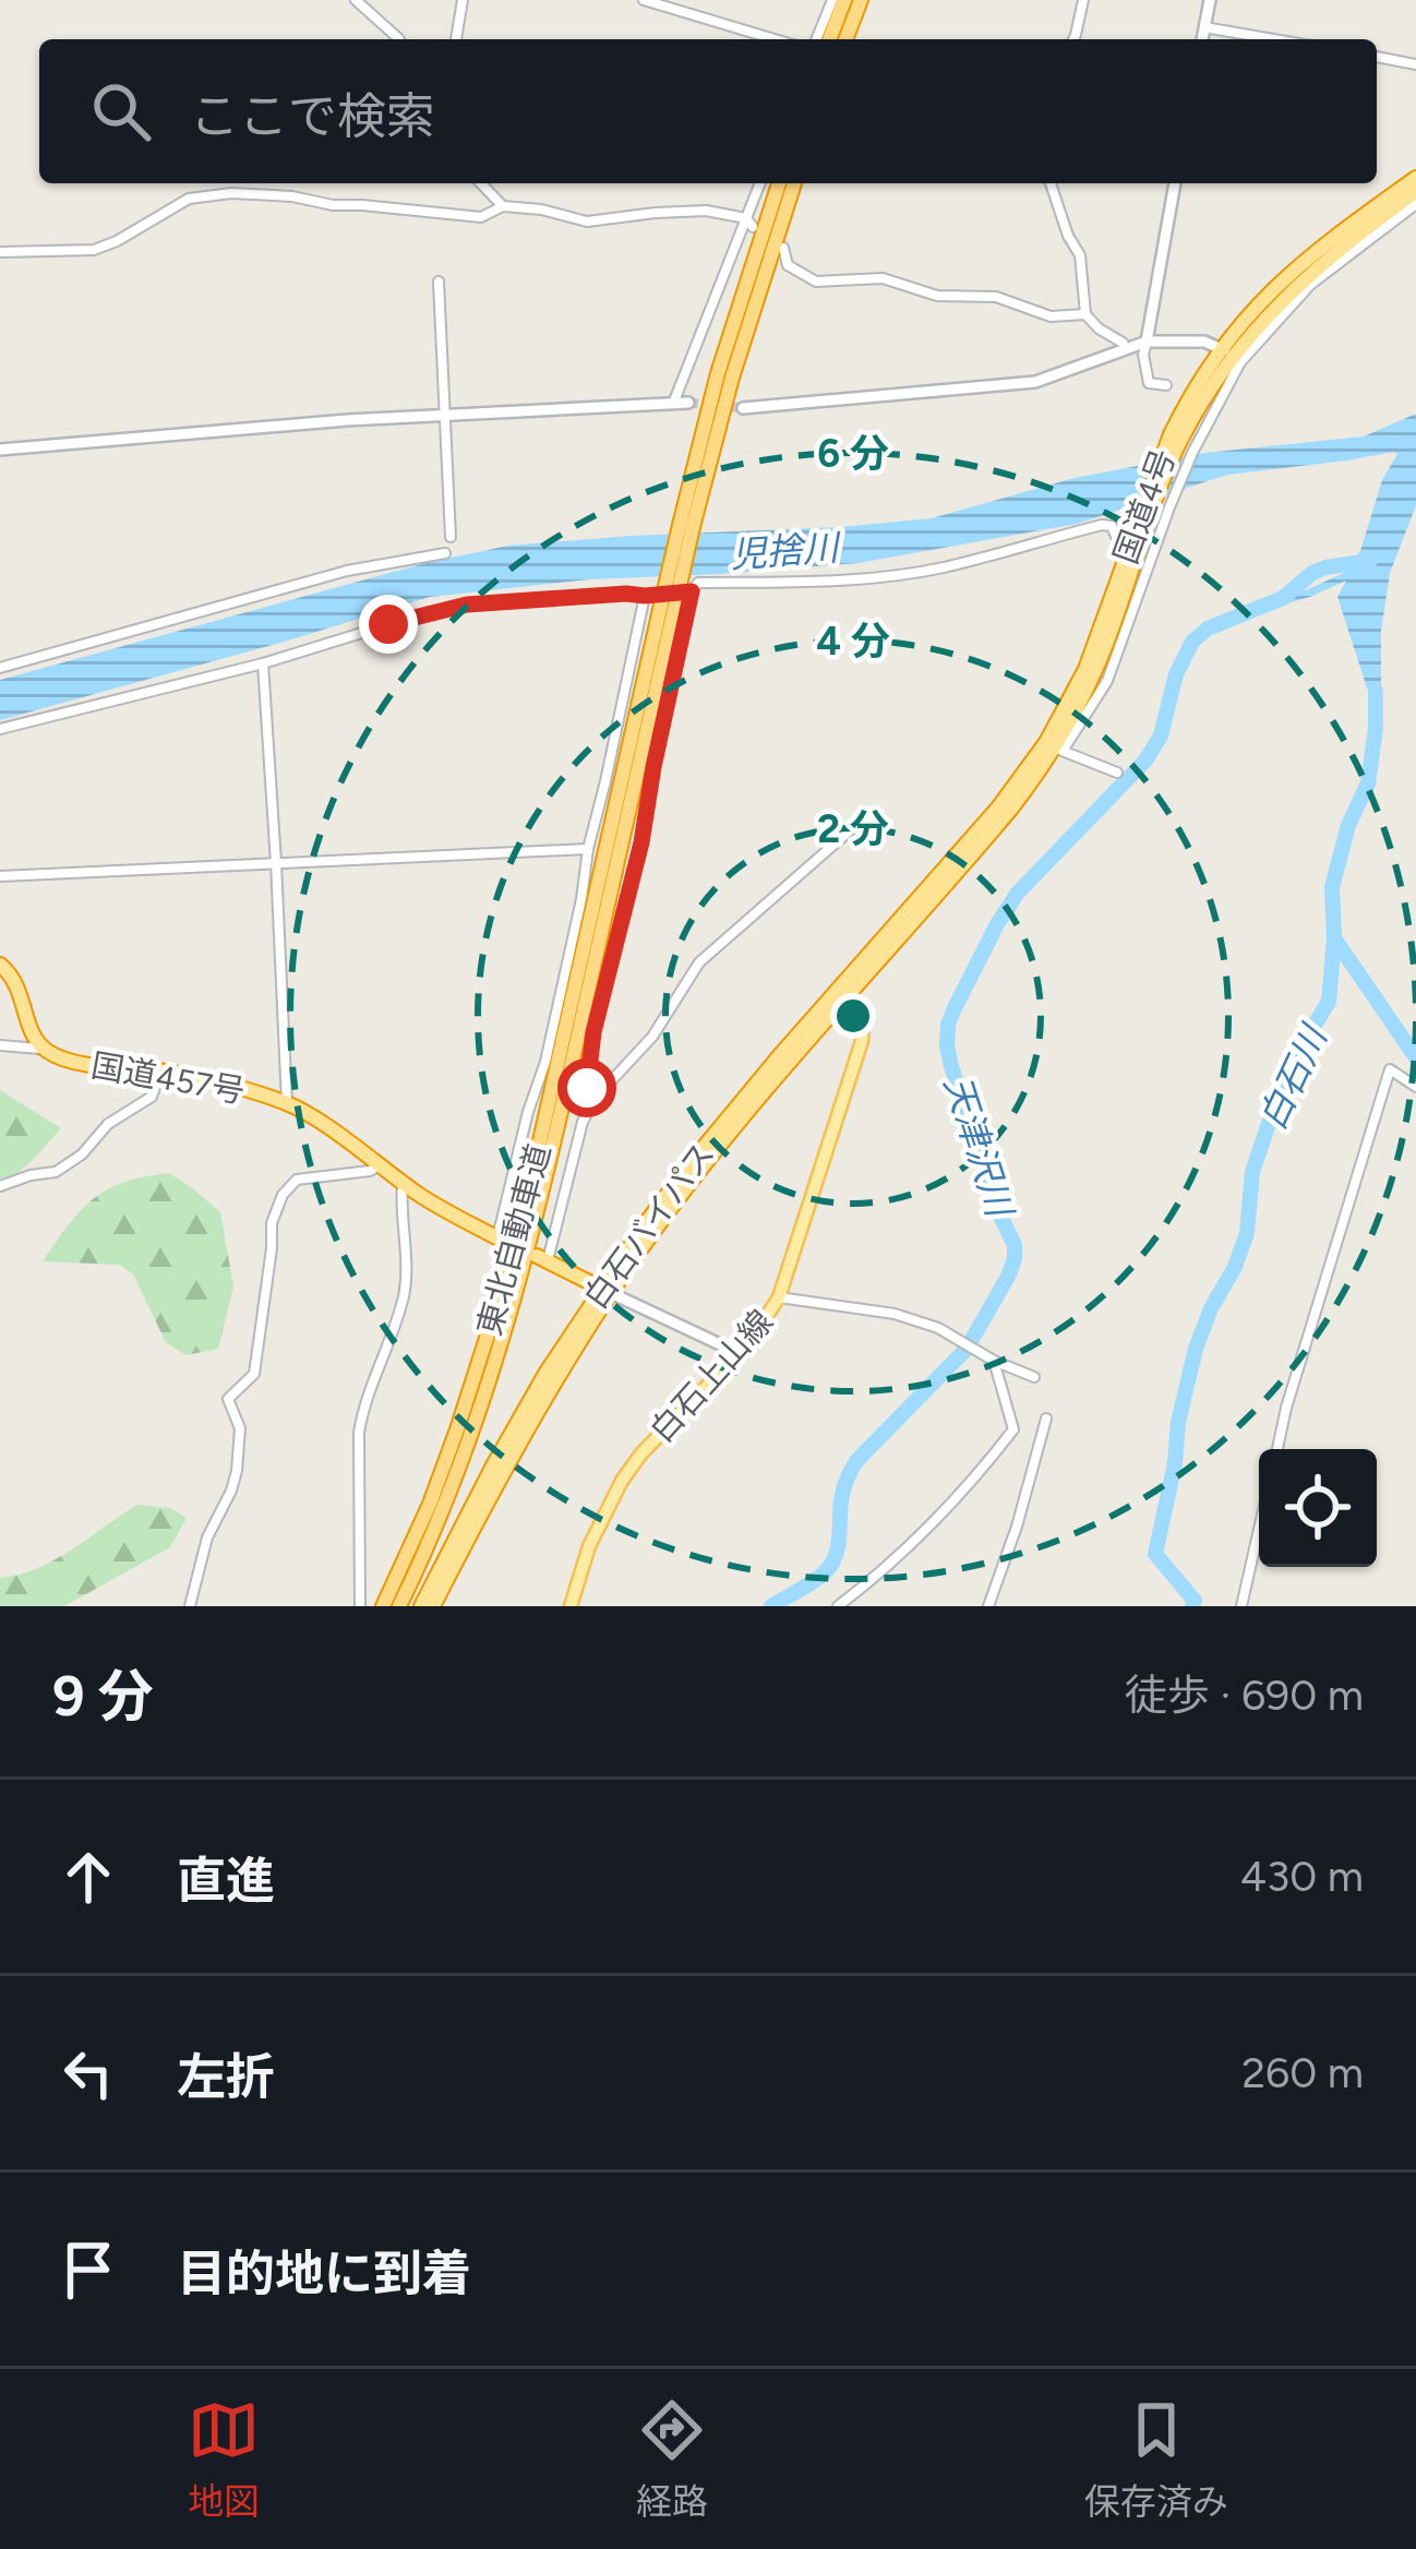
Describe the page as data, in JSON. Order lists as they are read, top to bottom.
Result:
{
  "streets": {
    "highway": [
      "国道4号",
      "国道457号",
      "白石バイパス",
      "東北自動車道"
    ],
    "main road": ["白石上山線"]
  },
  "crossings": [
    ["国道4号", "白石バイパス"],
    ["白石バイパス", "白石上山線"]
  ],
  "water": ["児捨川", "白石川", "天津沢川"],
  "page": {
    "search": "ここで検索",
    "heading": ["9 分", "徒歩 · 690 m"],
    "list": [
      ["直進", "430 m"],
      ["左折", "260 m"],
      "目的地に到着"
    ],
    "nav": ["地図", "経路", "保存済み"]
  },
  "rings": ["6 分", "4 分", "2 分"]
}
